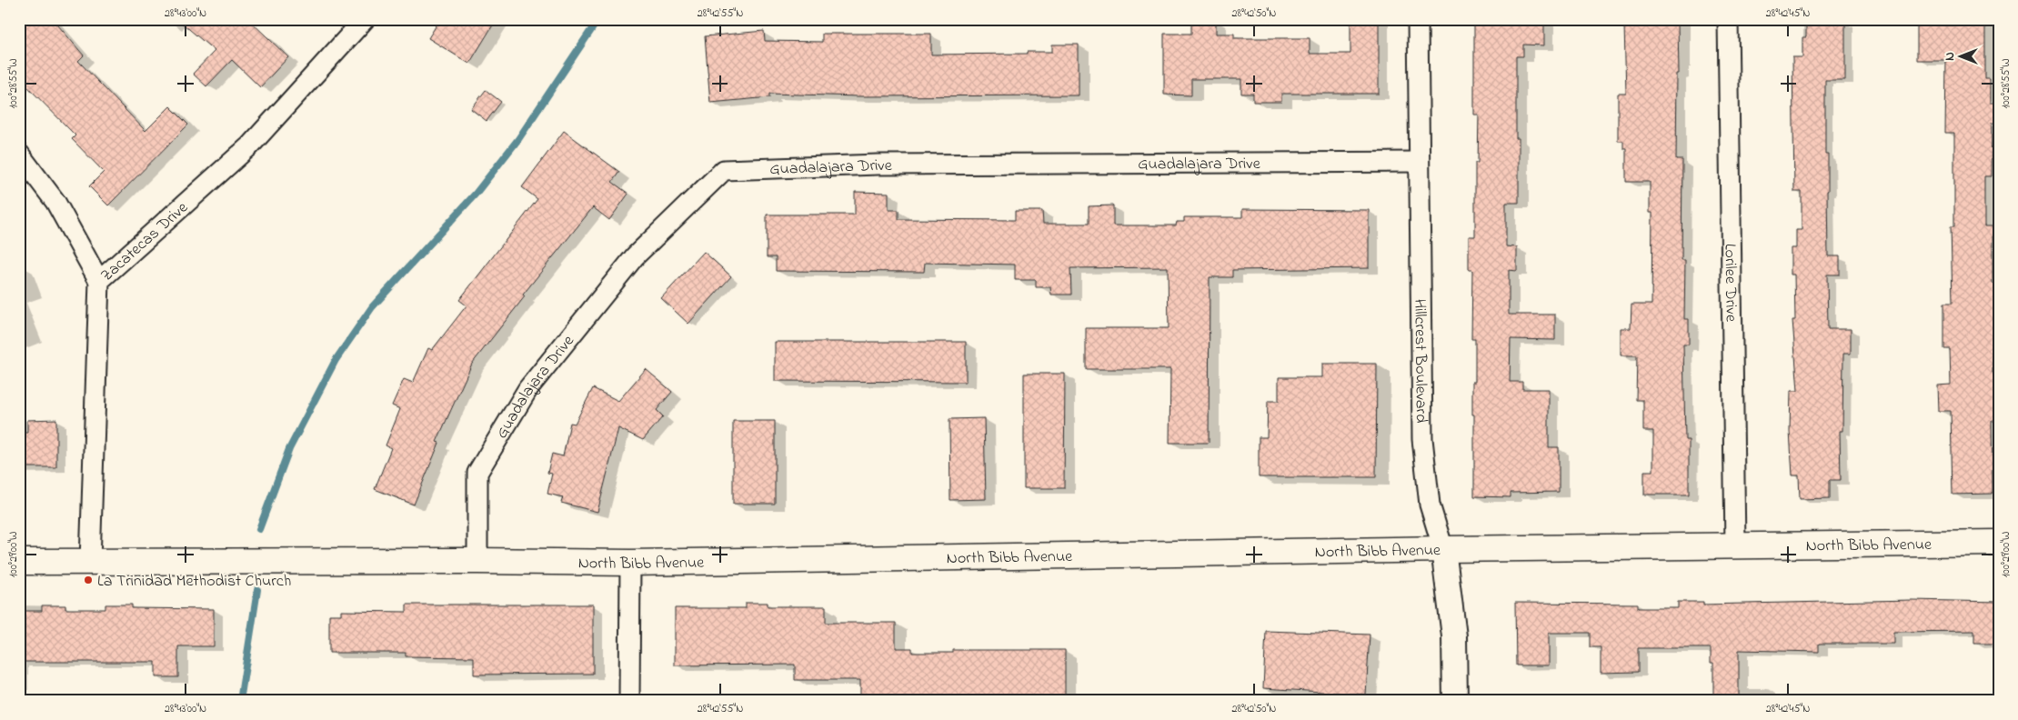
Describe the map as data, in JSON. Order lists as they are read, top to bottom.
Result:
{
  "streets": {
    "main road": ["North Bibb Avenue"],
    "street": [
      "Guadalajara Drive",
      "Zacatecas Drive",
      "Lorilee Drive",
      "Hillcrest Boulevard"
    ]
  },
  "crossings": [
    ["Guadalajara Drive", "Hillcrest Boulevard"],
    ["Guadalajara Drive", "North Bibb Avenue"],
    ["Zacatecas Drive", "North Bibb Avenue"],
    ["Lorilee Drive", "North Bibb Avenue"],
    ["Hillcrest Boulevard", "North Bibb Avenue"]
  ],
  "places": ["La Trinidad Methodist Church"],
  "north": "left",
  "coordinates": [
    "28°43'00\"N",
    "28°42'55\"N",
    "28°42'50\"N",
    "28°42'45\"N",
    "100°28'55\"W",
    "100°29'00\"W"
  ]
}
